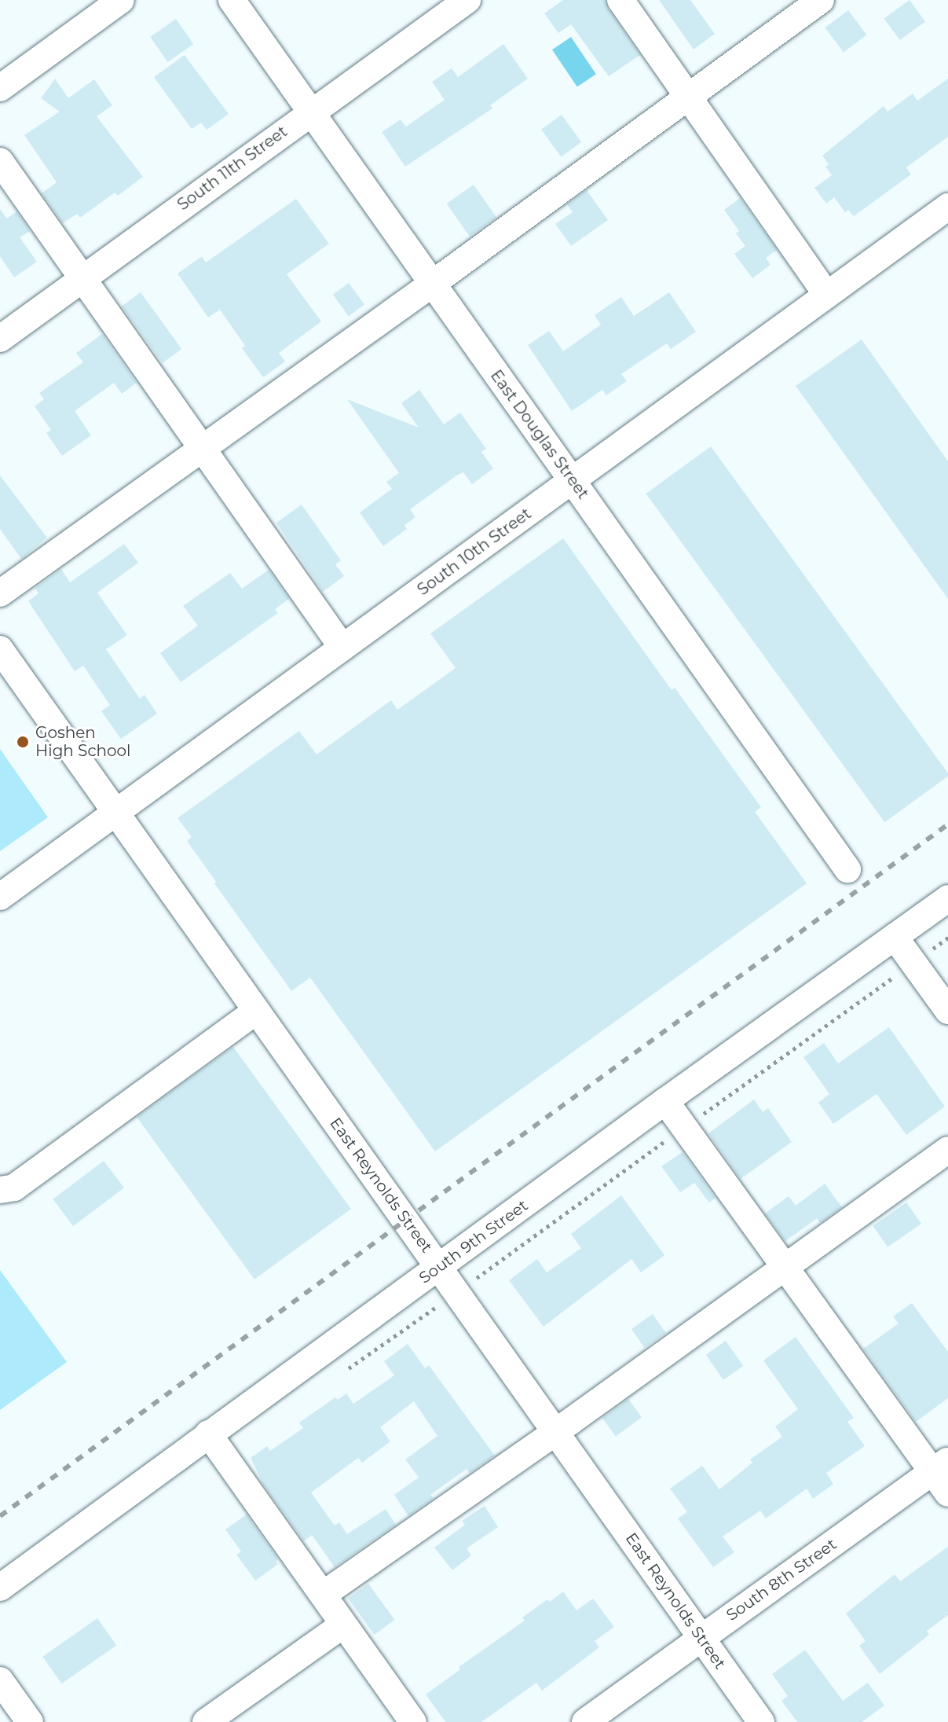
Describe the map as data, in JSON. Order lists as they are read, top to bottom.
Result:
{
  "streets": {
    "street": [
      "South 11th Street",
      "East Douglas Street",
      "South 10th Street",
      "East Reynolds Street",
      "South 9th Street",
      "South 8th Street"
    ]
  },
  "crossings": [
    ["South 11th Street", "East Douglas Street"],
    ["East Douglas Street", "South 10th Street"],
    ["South 10th Street", "East Reynolds Street"],
    ["East Reynolds Street", "South 9th Street"],
    ["East Reynolds Street", "South 8th Street"]
  ],
  "places": ["Goshen High School"]
}
